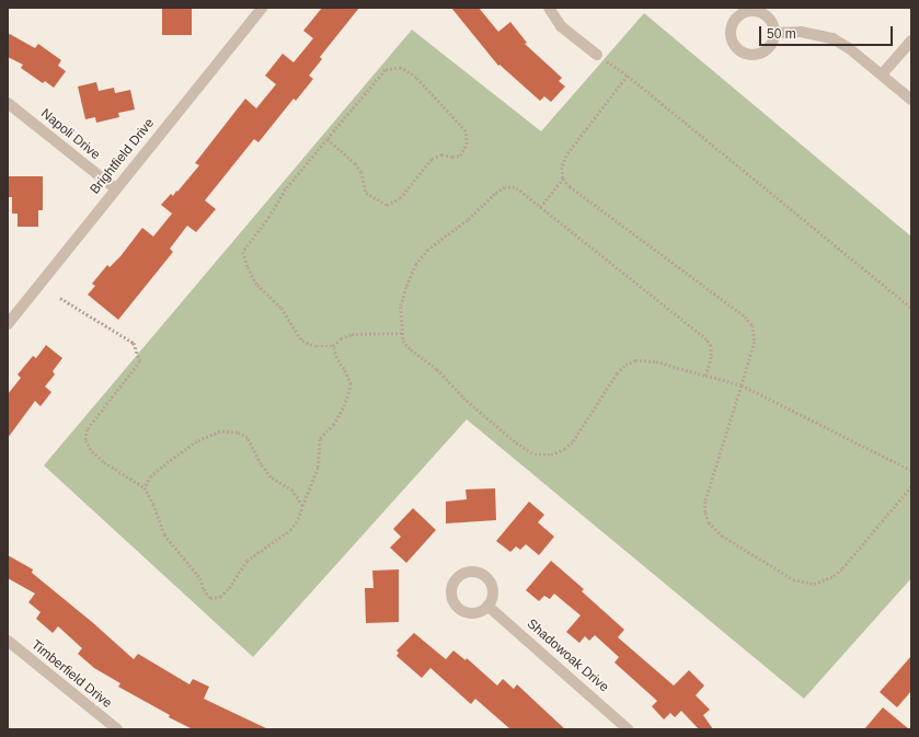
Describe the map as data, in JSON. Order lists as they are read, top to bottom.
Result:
{
  "streets": {
    "street": [
      "Napoli Drive",
      "Brightfield Drive",
      "Shadowoak Drive",
      "Timberfield Drive"
    ]
  },
  "crossings": [
    ["Napoli Drive", "Brightfield Drive"]
  ],
  "scale_bar": "50 m"
}
